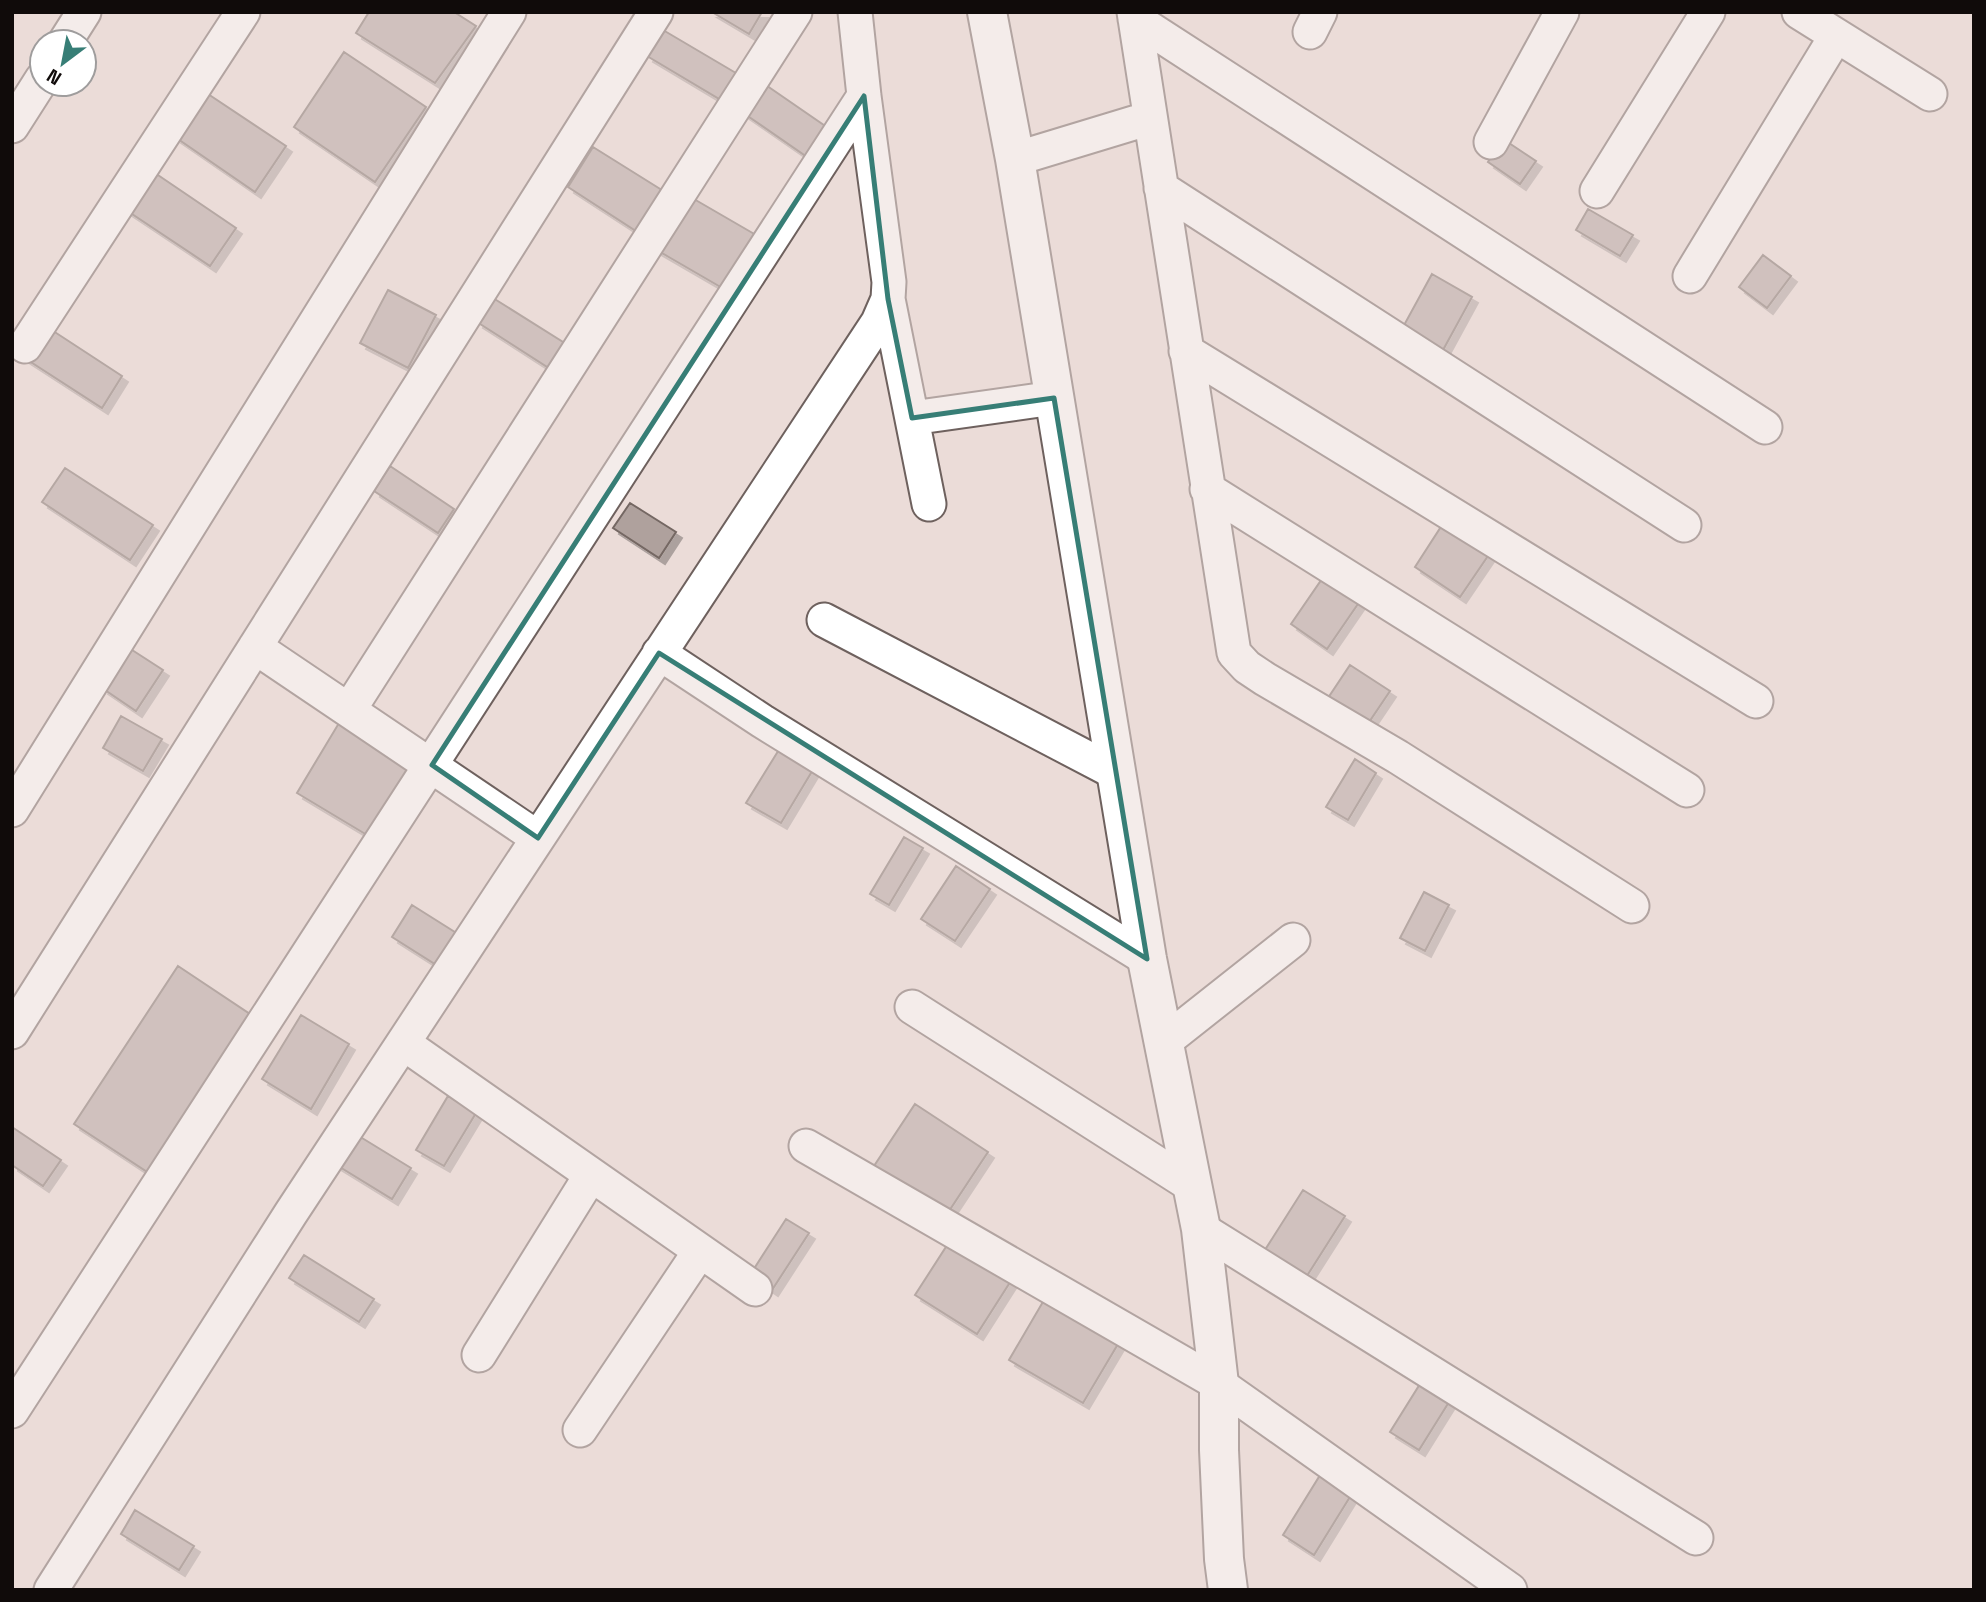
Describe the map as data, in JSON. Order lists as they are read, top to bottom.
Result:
{
  "north": "bottom left"
}
